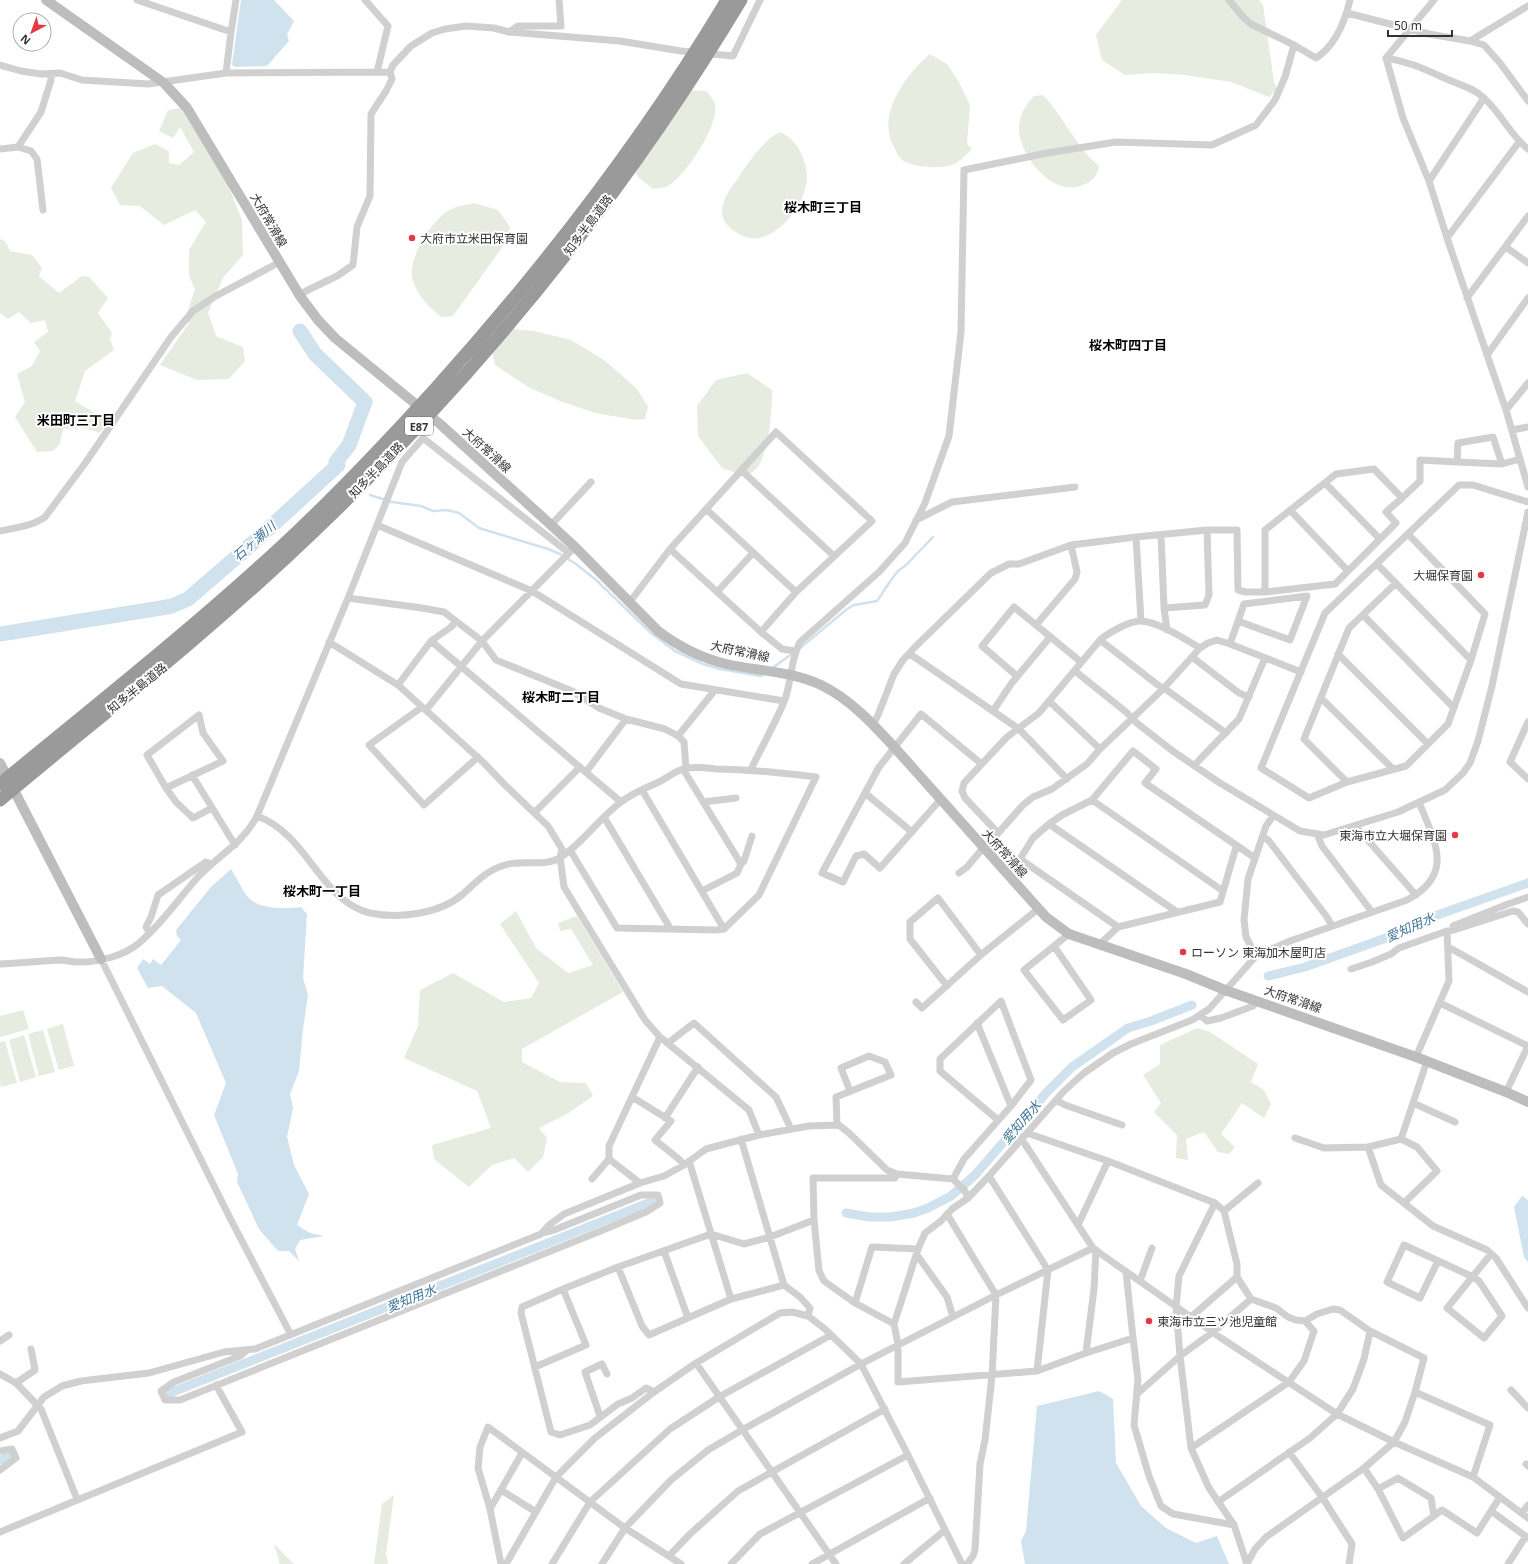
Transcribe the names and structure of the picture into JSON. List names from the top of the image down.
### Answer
{
  "streets": {
    "highway": ["知多半島道路", "E87"],
    "main road": ["大府常滑線"]
  },
  "districts": [
    "桜木町三丁目",
    "桜木町四丁目",
    "米田町三丁目",
    "桜木町二丁目",
    "桜木町一丁目"
  ],
  "water": ["石ヶ瀬川", "愛知用水"],
  "places": [
    "大府市立米田保育園",
    "大堀保育園",
    "東海市立大堀保育園",
    "ローソン 東海加木屋町店",
    "東海市立三ツ池児童館"
  ],
  "scale_bar": "50 m",
  "north": "bottom left"
}
